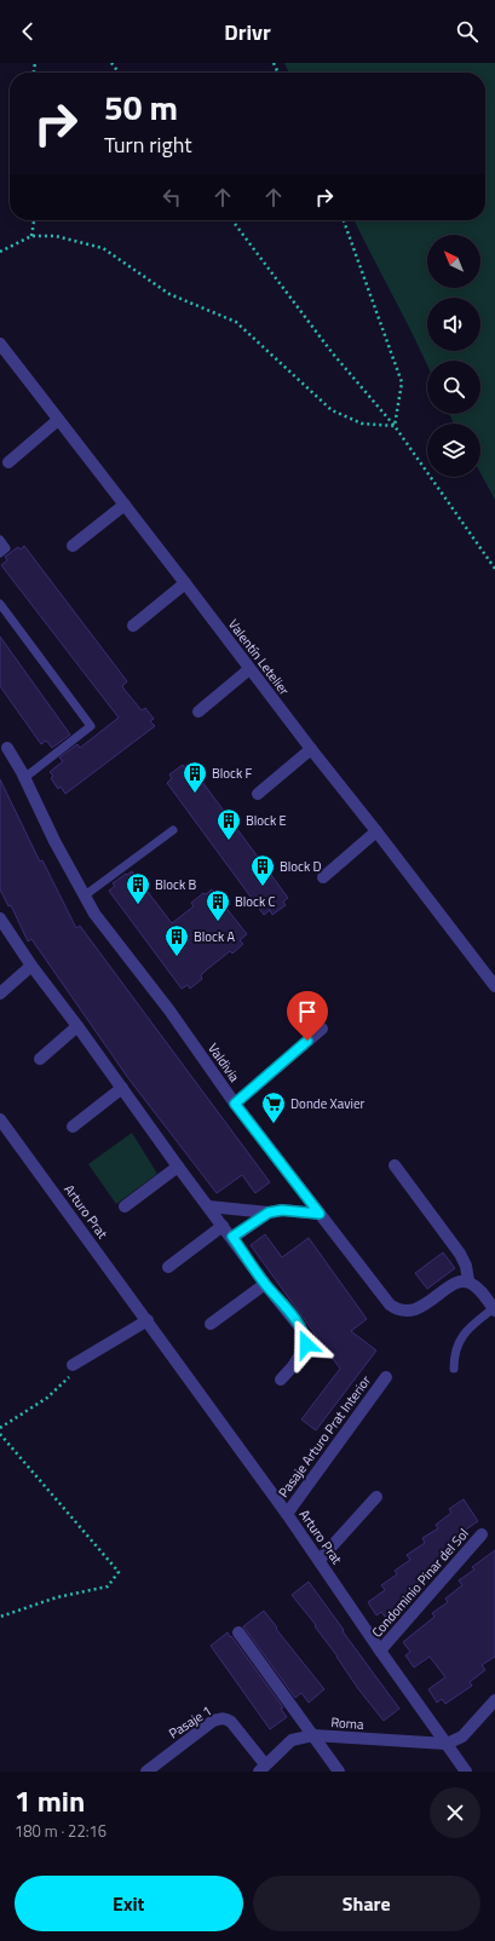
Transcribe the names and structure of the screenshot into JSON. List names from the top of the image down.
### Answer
{
  "streets": {
    "street": [
      "Valentín Letelier",
      "Valdivia",
      "Arturo Prat",
      "Pasaje Arturo Prat Interior",
      "Condominio Pinar del Sol",
      "Pasaje 1",
      "Roma"
    ]
  },
  "crossings": [
    ["Arturo Prat", "Pasaje Arturo Prat Interior"],
    ["Arturo Prat", "Condominio Pinar del Sol"],
    ["Arturo Prat", "Roma"],
    ["Pasaje 1", "Roma"]
  ],
  "places": {
    "building": [
      "Block F",
      "Block E",
      "Block D",
      "Block B",
      "Block C",
      "Block A"
    ],
    "supermarket": ["Donde Xavier"]
  },
  "north": "top left",
  "page": {
    "header": "Drivr",
    "turn": ["50 m", "Turn right"],
    "heading": ["1 min", "180 m · 22:16"],
    "buttons": ["Exit", "Share"]
  }
}
